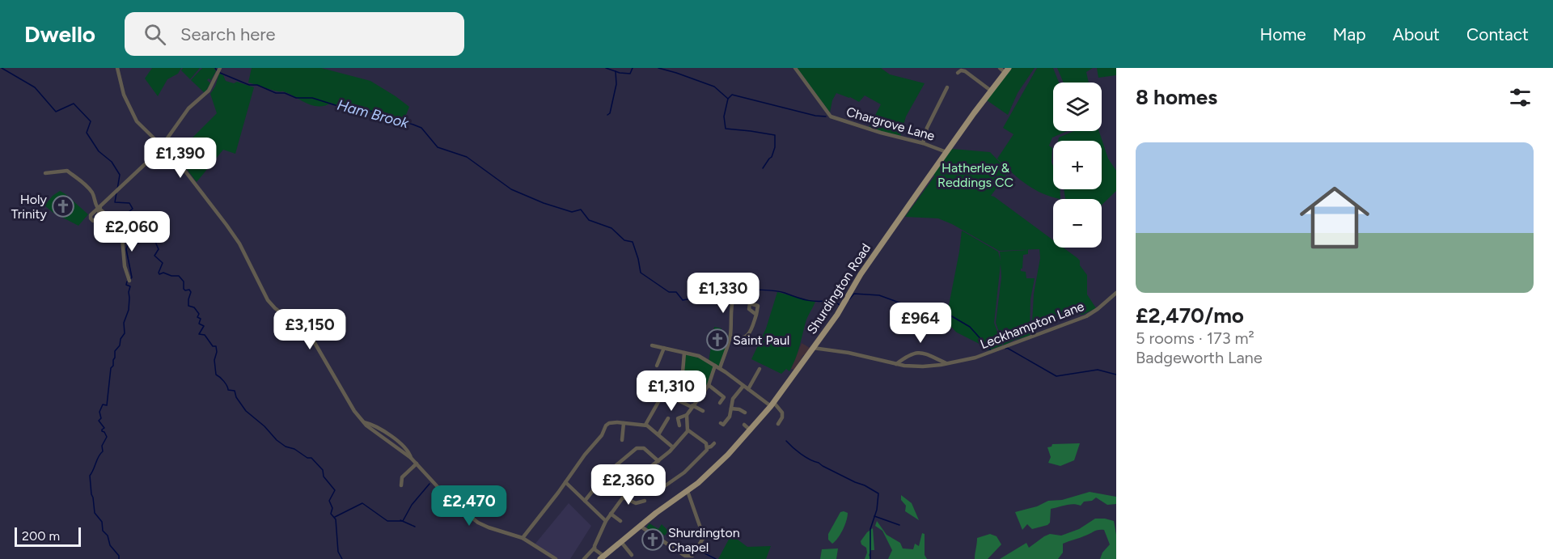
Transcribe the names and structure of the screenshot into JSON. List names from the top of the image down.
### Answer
{
  "streets": {
    "main road": ["Shurdington Road"],
    "street": ["Chargrove Lane", "Leckhampton Lane"]
  },
  "crossings": [
    ["Chargrove Lane", "Shurdington Road"],
    ["Shurdington Road", "Leckhampton Lane"]
  ],
  "water": ["Ham Brook"],
  "parks": ["Hatherley & Reddings CC"],
  "places": {
    "church": ["Holy Trinity", "Saint Paul", "Shurdington Chapel"]
  },
  "scale_bar": "200 m",
  "page": {
    "header": "Dwello",
    "search": "Search here",
    "nav": [
      "Home",
      "Map",
      "About",
      "Contact"
    ],
    "heading": "8 homes",
    "map_buttons": ["+", "−"],
    "list": [
      {
        "name": "£2,470/mo",
        "note": "5 rooms · 173 m² · Badgeworth Lane"
      }
    ],
    "price": [
      "£1,390",
      "£2,060",
      "£1,330",
      "£964",
      "£3,150",
      "£1,310",
      "£2,360",
      "£2,470"
    ],
    "scale": "200 m"
  }
}
